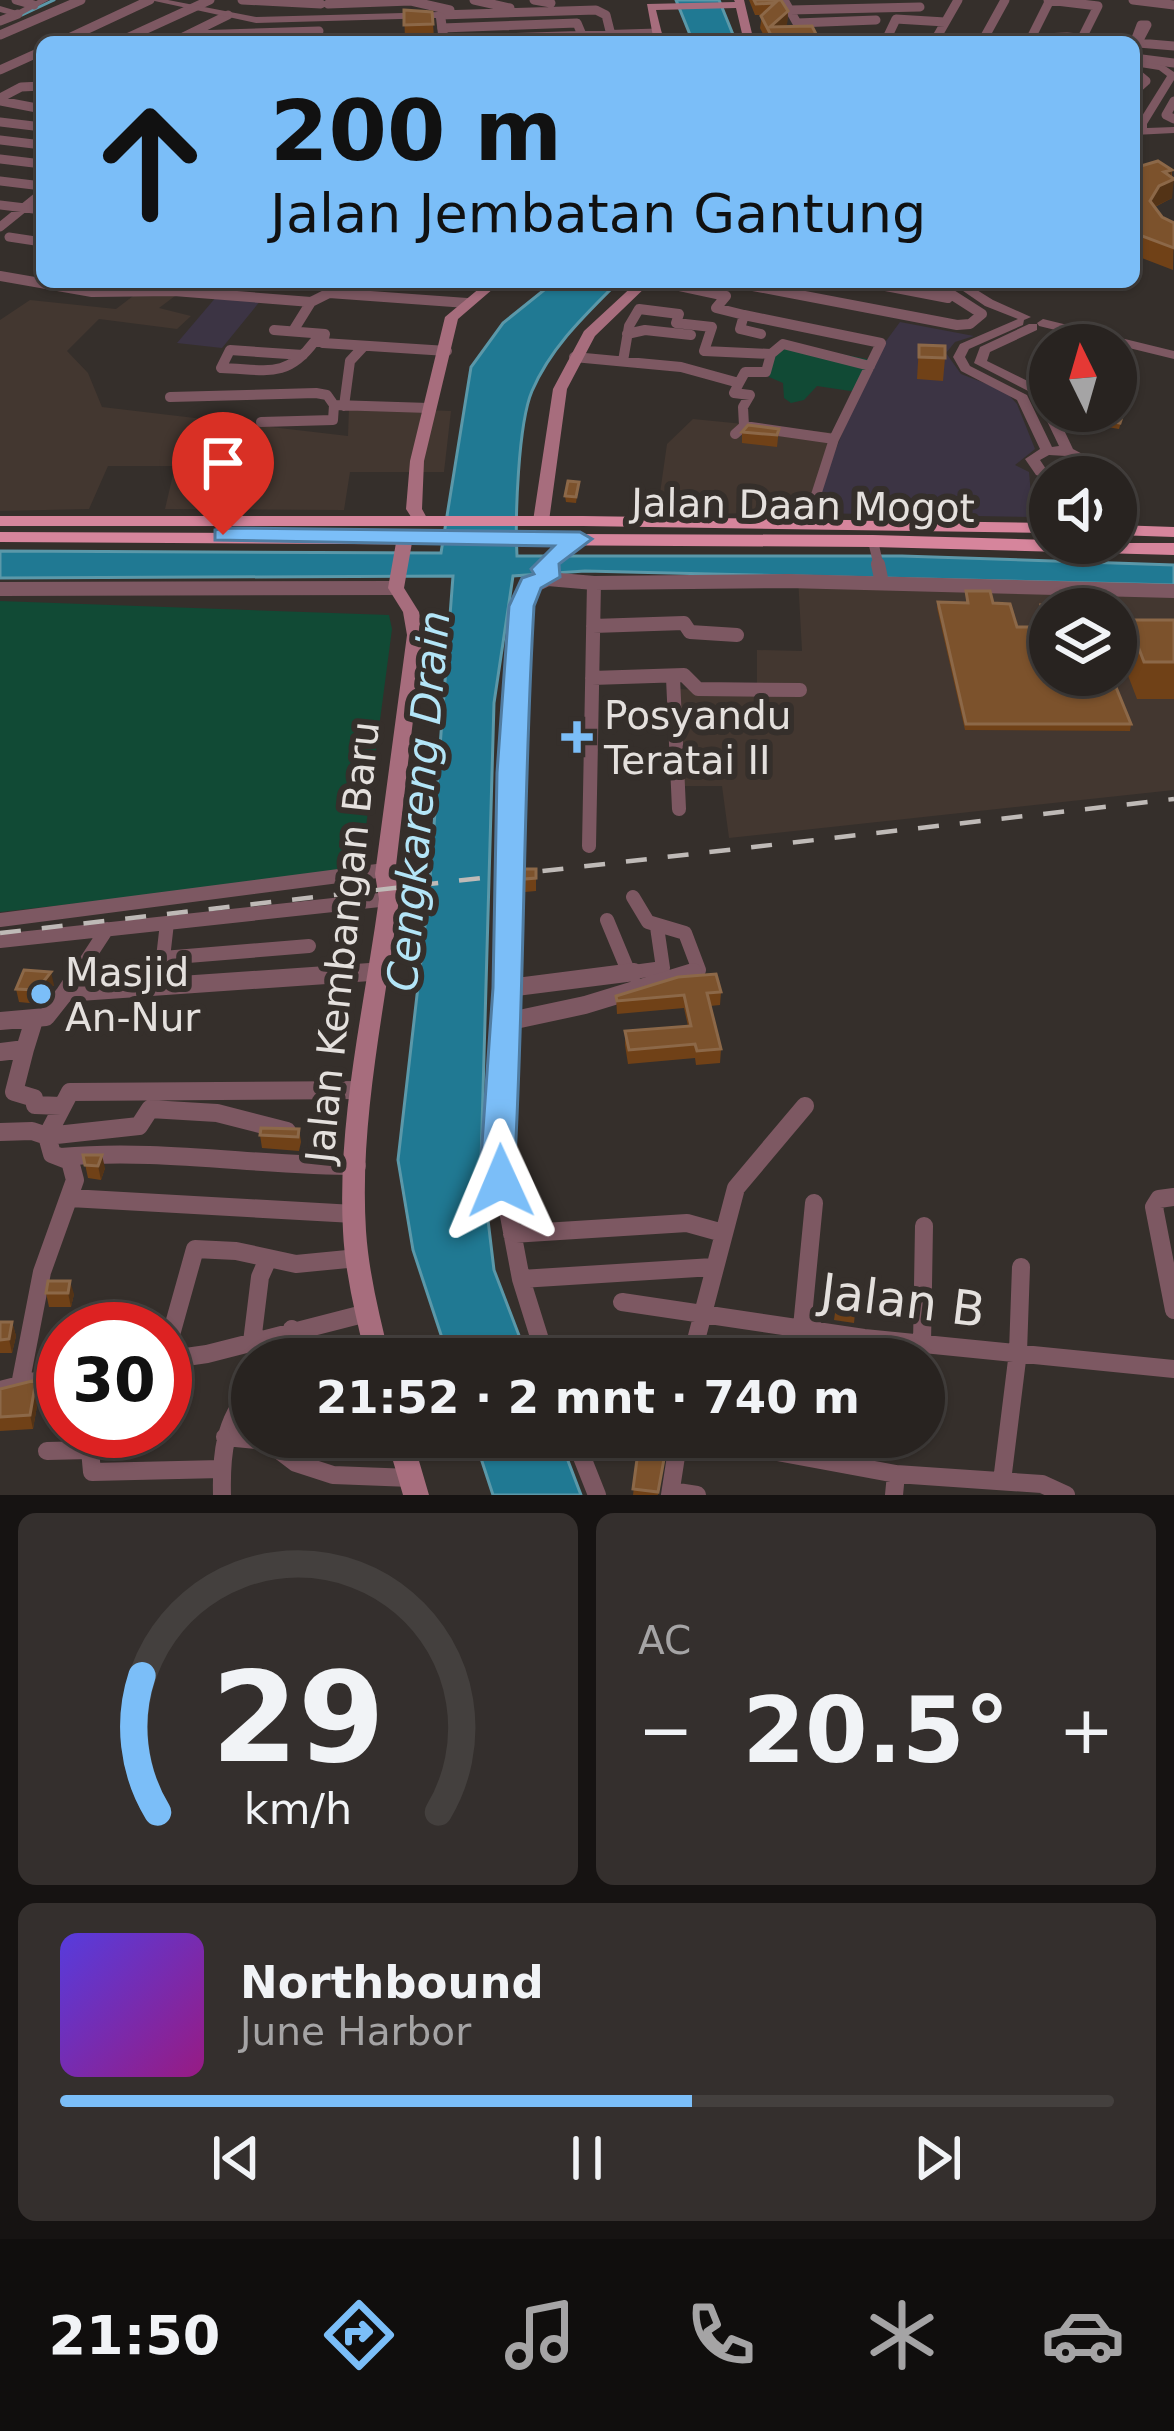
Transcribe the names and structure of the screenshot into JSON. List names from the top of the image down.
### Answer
{
  "streets": {
    "highway": ["Jalan Daan Mogot"],
    "main road": ["Jalan Kembangan Baru"],
    "street": ["Jalan B"]
  },
  "crossings": [
    ["Jalan Daan Mogot", "Jalan Kembangan Baru"]
  ],
  "water": ["Cengkareng Drain"],
  "places": {
    "health": ["Posyandu Teratai II"],
    "other": ["Masjid An-Nur"]
  },
  "north": "top",
  "page": {
    "turn": ["200 m", "Jalan Jembatan Gantung"],
    "limit": "30",
    "trip": "21:52 · 2 mnt · 740 m",
    "tile": "AC",
    "heat": ["−", "20.5°", "+"],
    "song": ["Northbound", "June Harbor"],
    "tabs": "21:50",
    "gauge": ["29", "km/h"]
  }
}
